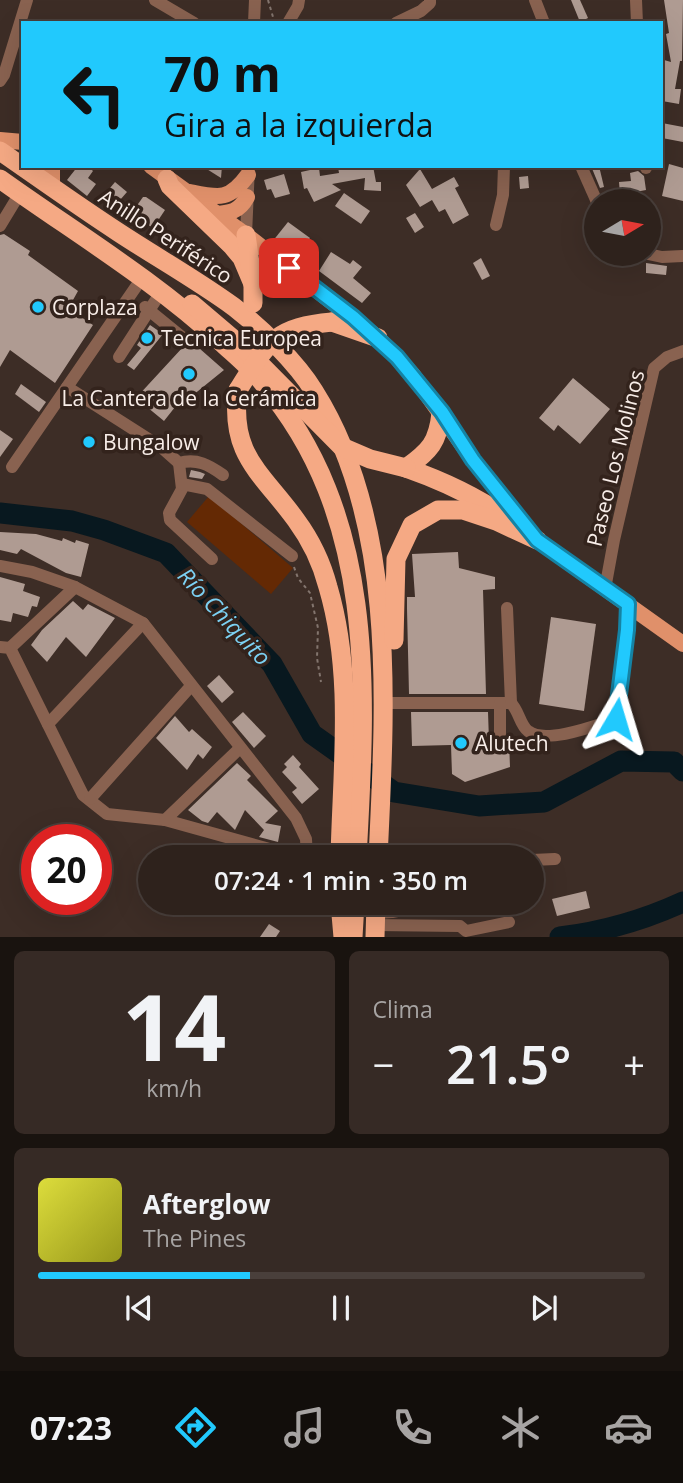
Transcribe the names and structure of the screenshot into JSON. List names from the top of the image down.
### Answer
{
  "streets": {
    "highway": ["Anillo Periférico"],
    "street": ["Paseo Los Molinos"]
  },
  "water": ["Río Chiquito"],
  "places": [
    "Corplaza",
    "Tecnica Europea",
    "La Cantera de la Cerámica",
    "Bungalow",
    "Alutech"
  ],
  "north": "right",
  "page": {
    "turn": ["70 m", "Gira a la izquierda"],
    "limit": "20",
    "trip": "07:24 · 1 min · 350 m",
    "tile": [
      ["14", "km/h"],
      "Clima"
    ],
    "heat": ["−", "21.5°", "+"],
    "song": ["Afterglow", "The Pines"],
    "tabs": "07:23"
  }
}
